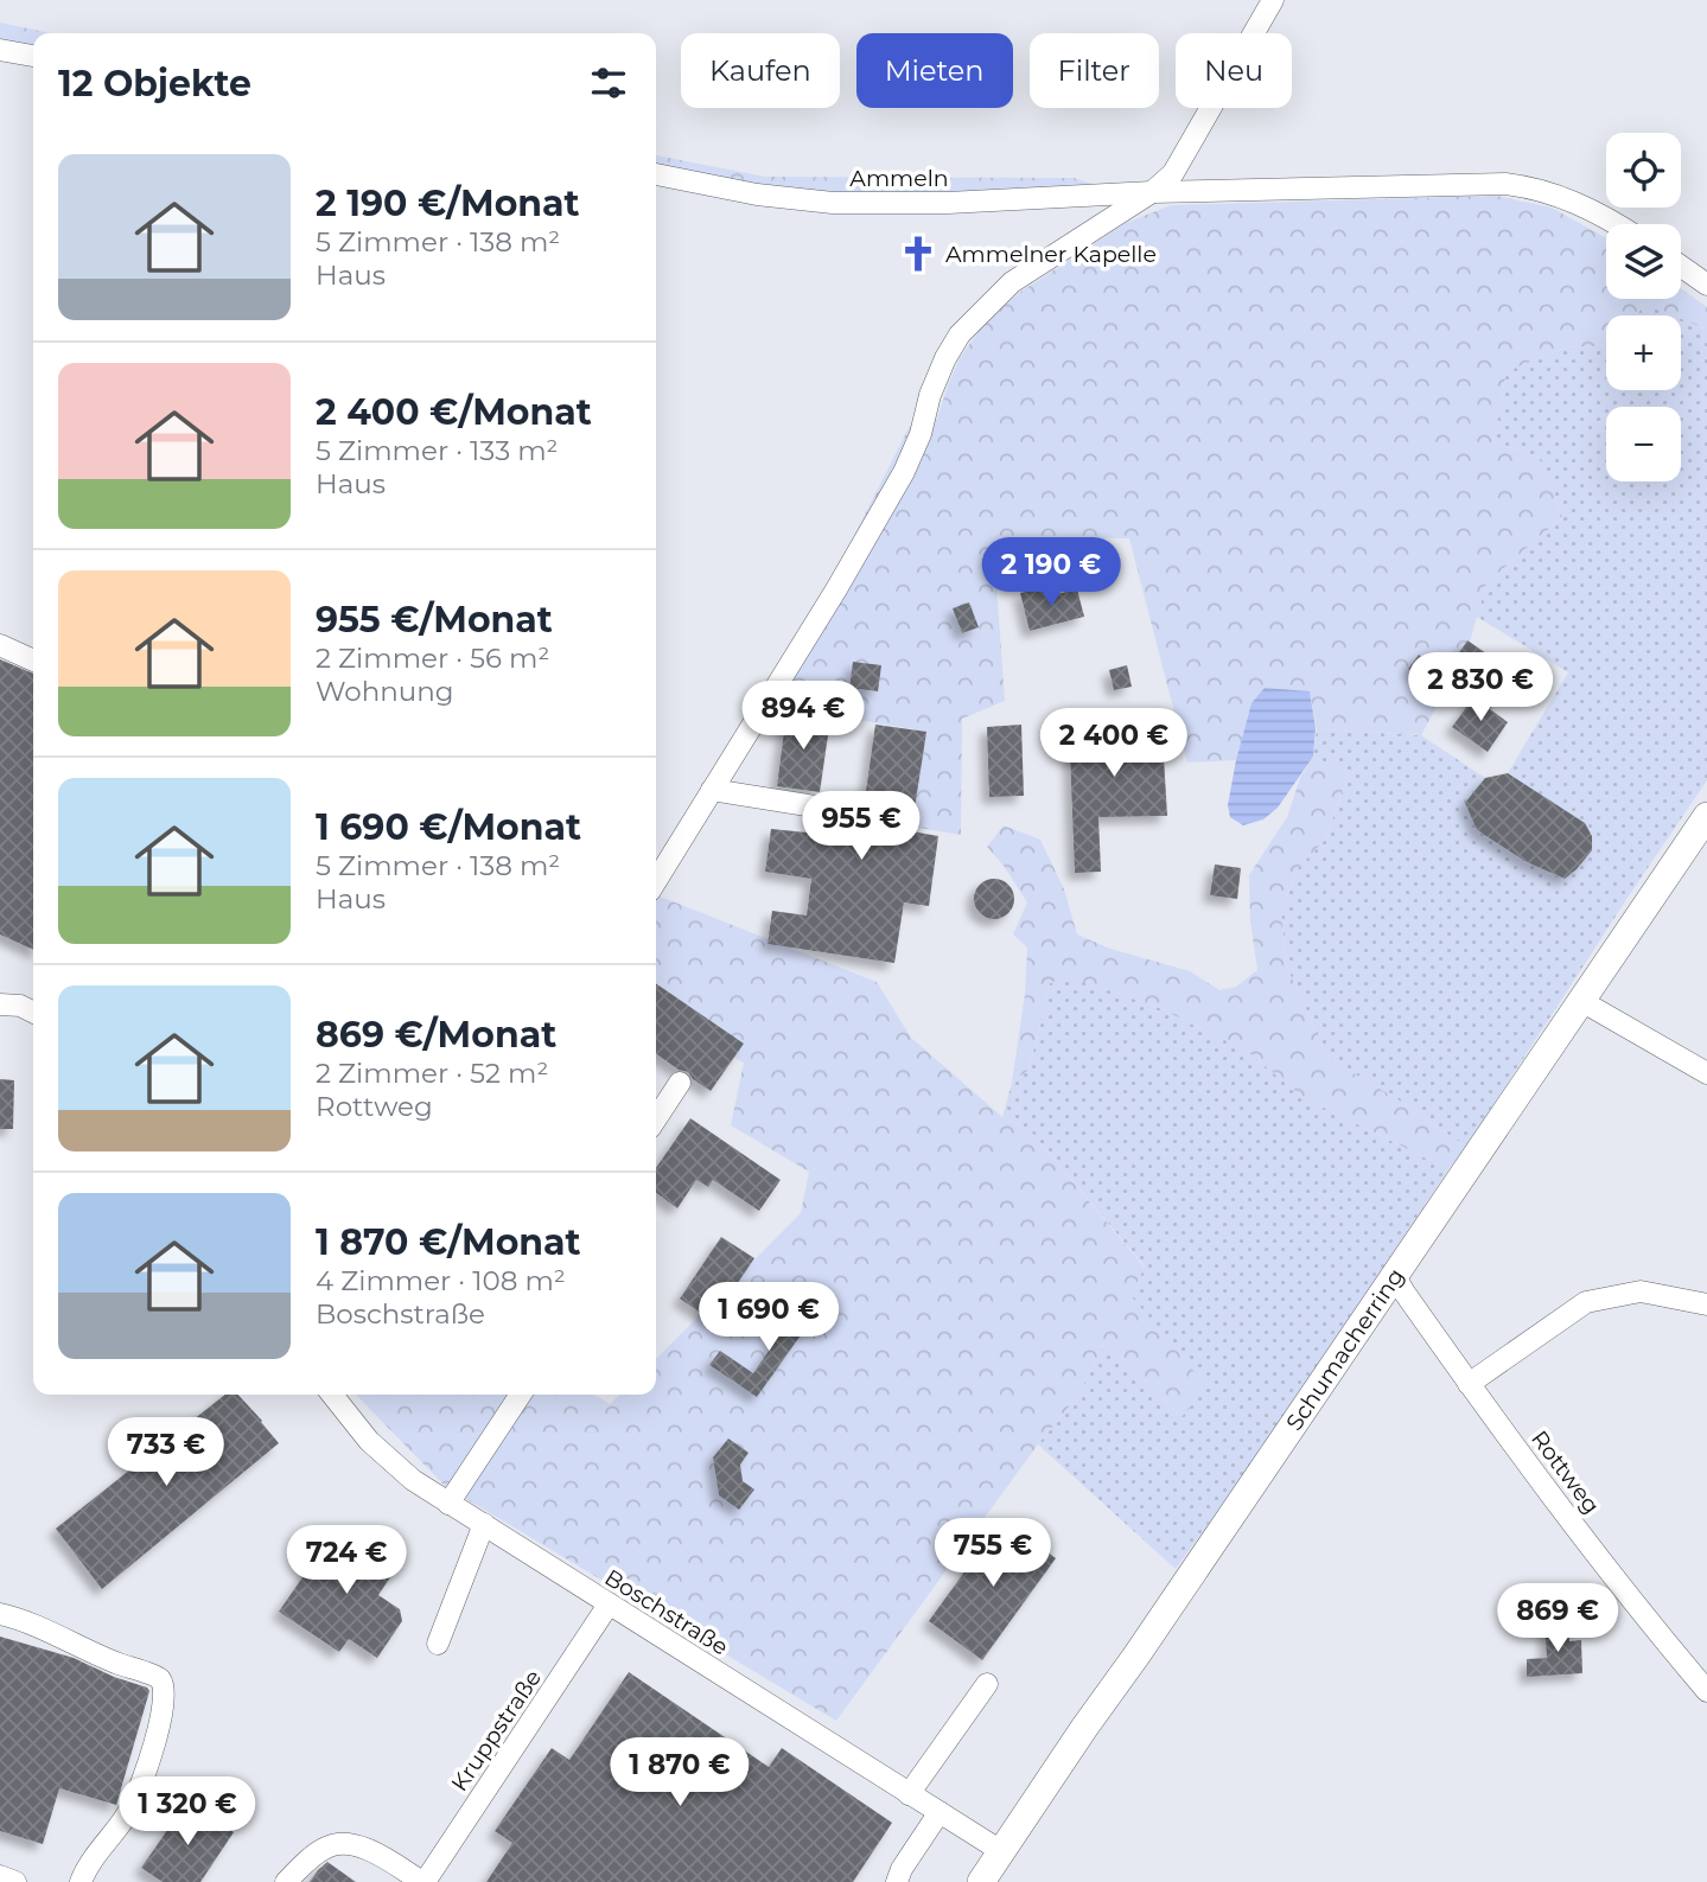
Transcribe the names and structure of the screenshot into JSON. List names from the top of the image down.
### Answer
{
  "streets": {
    "main road": ["Schumacherring"],
    "street": [
      "Ammeln",
      "Rottweg",
      "Boschstraße",
      "Kruppstraße"
    ]
  },
  "crossings": [
    ["Schumacherring", "Rottweg"],
    ["Schumacherring", "Boschstraße"],
    ["Boschstraße", "Kruppstraße"]
  ],
  "places": {
    "church": ["Ammelner Kapelle"]
  },
  "page": {
    "chip": [
      "Kaufen",
      "Mieten",
      "Filter",
      "Neu"
    ],
    "heading": "12 Objekte",
    "map_buttons": ["+", "−"],
    "list": [
      {
        "name": "2 190 €/Monat",
        "note": "5 Zimmer · 138 m² · Haus"
      },
      {
        "name": "2 400 €/Monat",
        "note": "5 Zimmer · 133 m² · Haus"
      },
      {
        "name": "955 €/Monat",
        "note": "2 Zimmer · 56 m² · Wohnung"
      },
      {
        "name": "1 690 €/Monat",
        "note": "5 Zimmer · 138 m² · Haus"
      },
      {
        "name": "869 €/Monat",
        "note": "2 Zimmer · 52 m² · Rottweg"
      },
      {
        "name": "1 870 €/Monat",
        "note": "4 Zimmer · 108 m² · Boschstraße"
      }
    ],
    "price": [
      "2 190 €",
      "2 830 €",
      "894 €",
      "2 400 €",
      "955 €",
      "1 690 €",
      "733 €",
      "755 €",
      "724 €",
      "869 €",
      "1 870 €",
      "1 320 €"
    ]
  }
}
